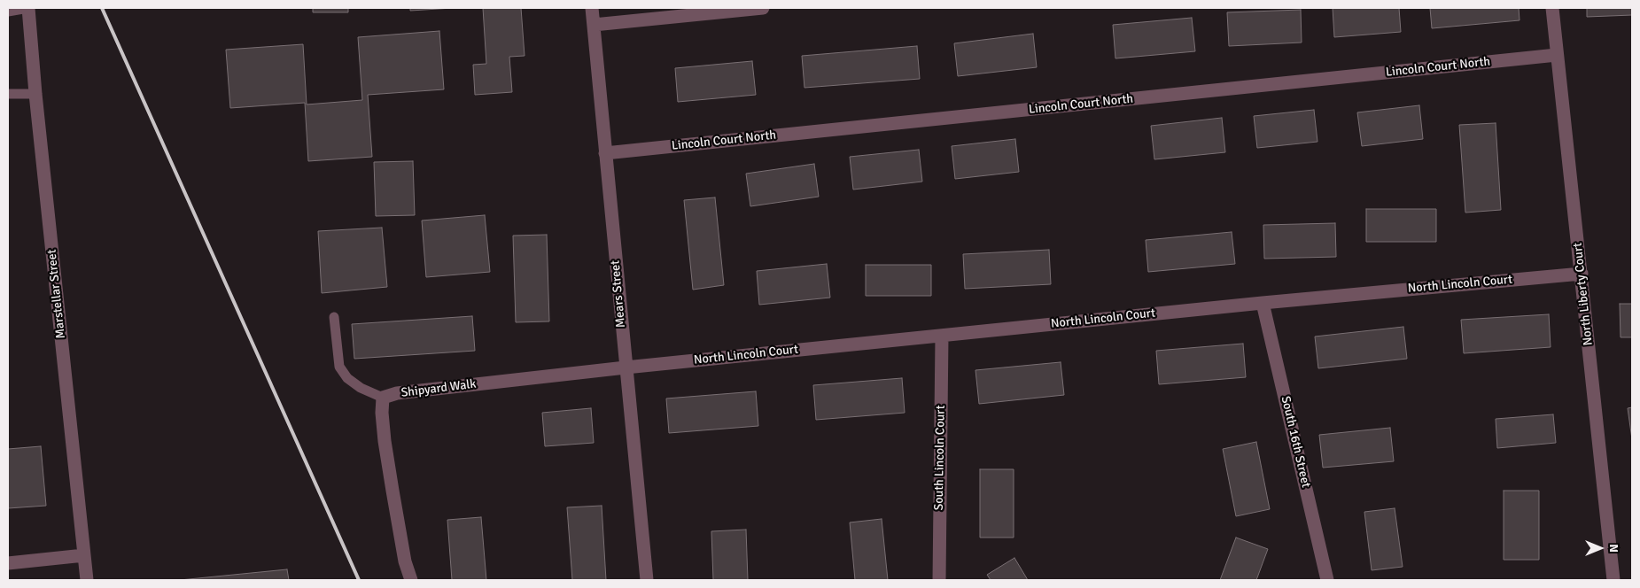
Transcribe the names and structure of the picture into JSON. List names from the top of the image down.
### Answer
{
  "streets": {
    "street": [
      "Lincoln Court North",
      "North Lincoln Court",
      "Marstellar Street",
      "Mears Street",
      "North Liberty Court",
      "Shipyard Walk",
      "South 16th Street",
      "South Lincoln Court"
    ]
  },
  "crossings": [
    ["Lincoln Court North", "Mears Street"],
    ["Lincoln Court North", "North Liberty Court"],
    ["North Lincoln Court", "Mears Street"],
    ["North Lincoln Court", "North Liberty Court"],
    ["North Lincoln Court", "Shipyard Walk"],
    ["North Lincoln Court", "South 16th Street"],
    ["North Lincoln Court", "South Lincoln Court"],
    ["Mears Street", "Shipyard Walk"]
  ],
  "north": "right"
}
